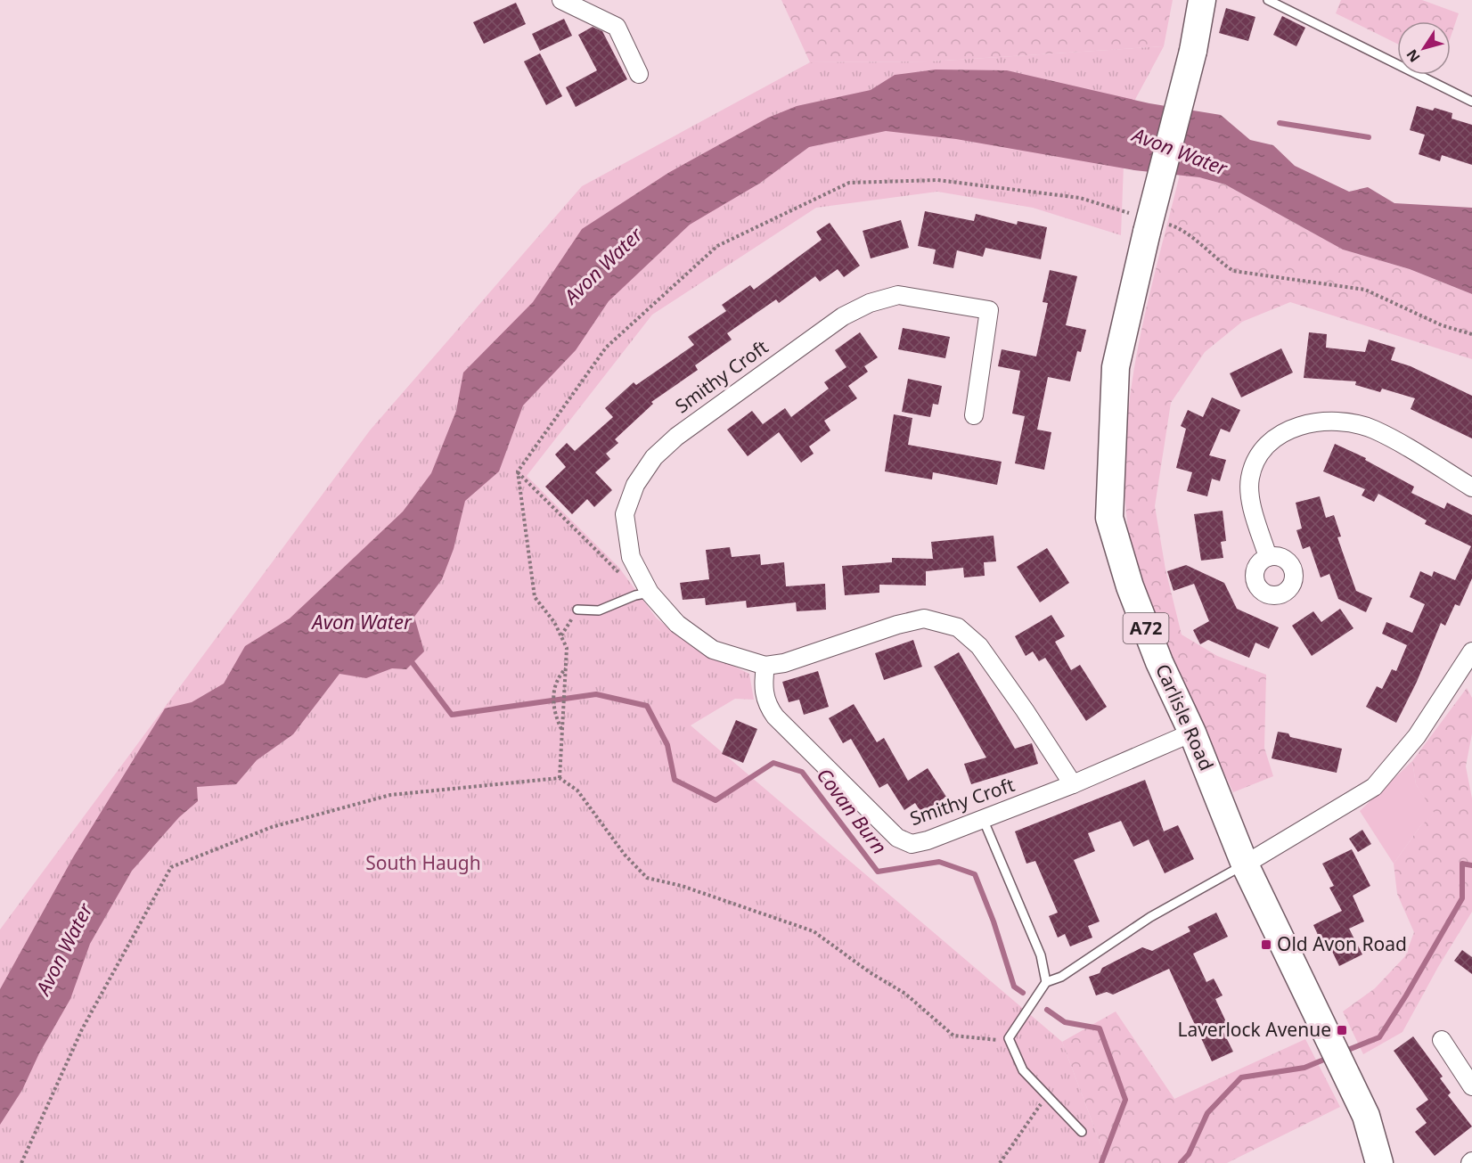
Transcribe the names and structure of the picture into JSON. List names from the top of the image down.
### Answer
{
  "streets": {
    "main road": ["A72", "Carlisle Road"],
    "street": ["Smithy Croft"]
  },
  "crossings": [
    ["Smithy Croft", "Carlisle Road"],
    ["A72", "Carlisle Road"]
  ],
  "water": ["Avon Water", "Covan Burn"],
  "parks": ["South Haugh"],
  "places": {
    "transit": ["Old Avon Road", "Laverlock Avenue"]
  },
  "north": "bottom left"
}
